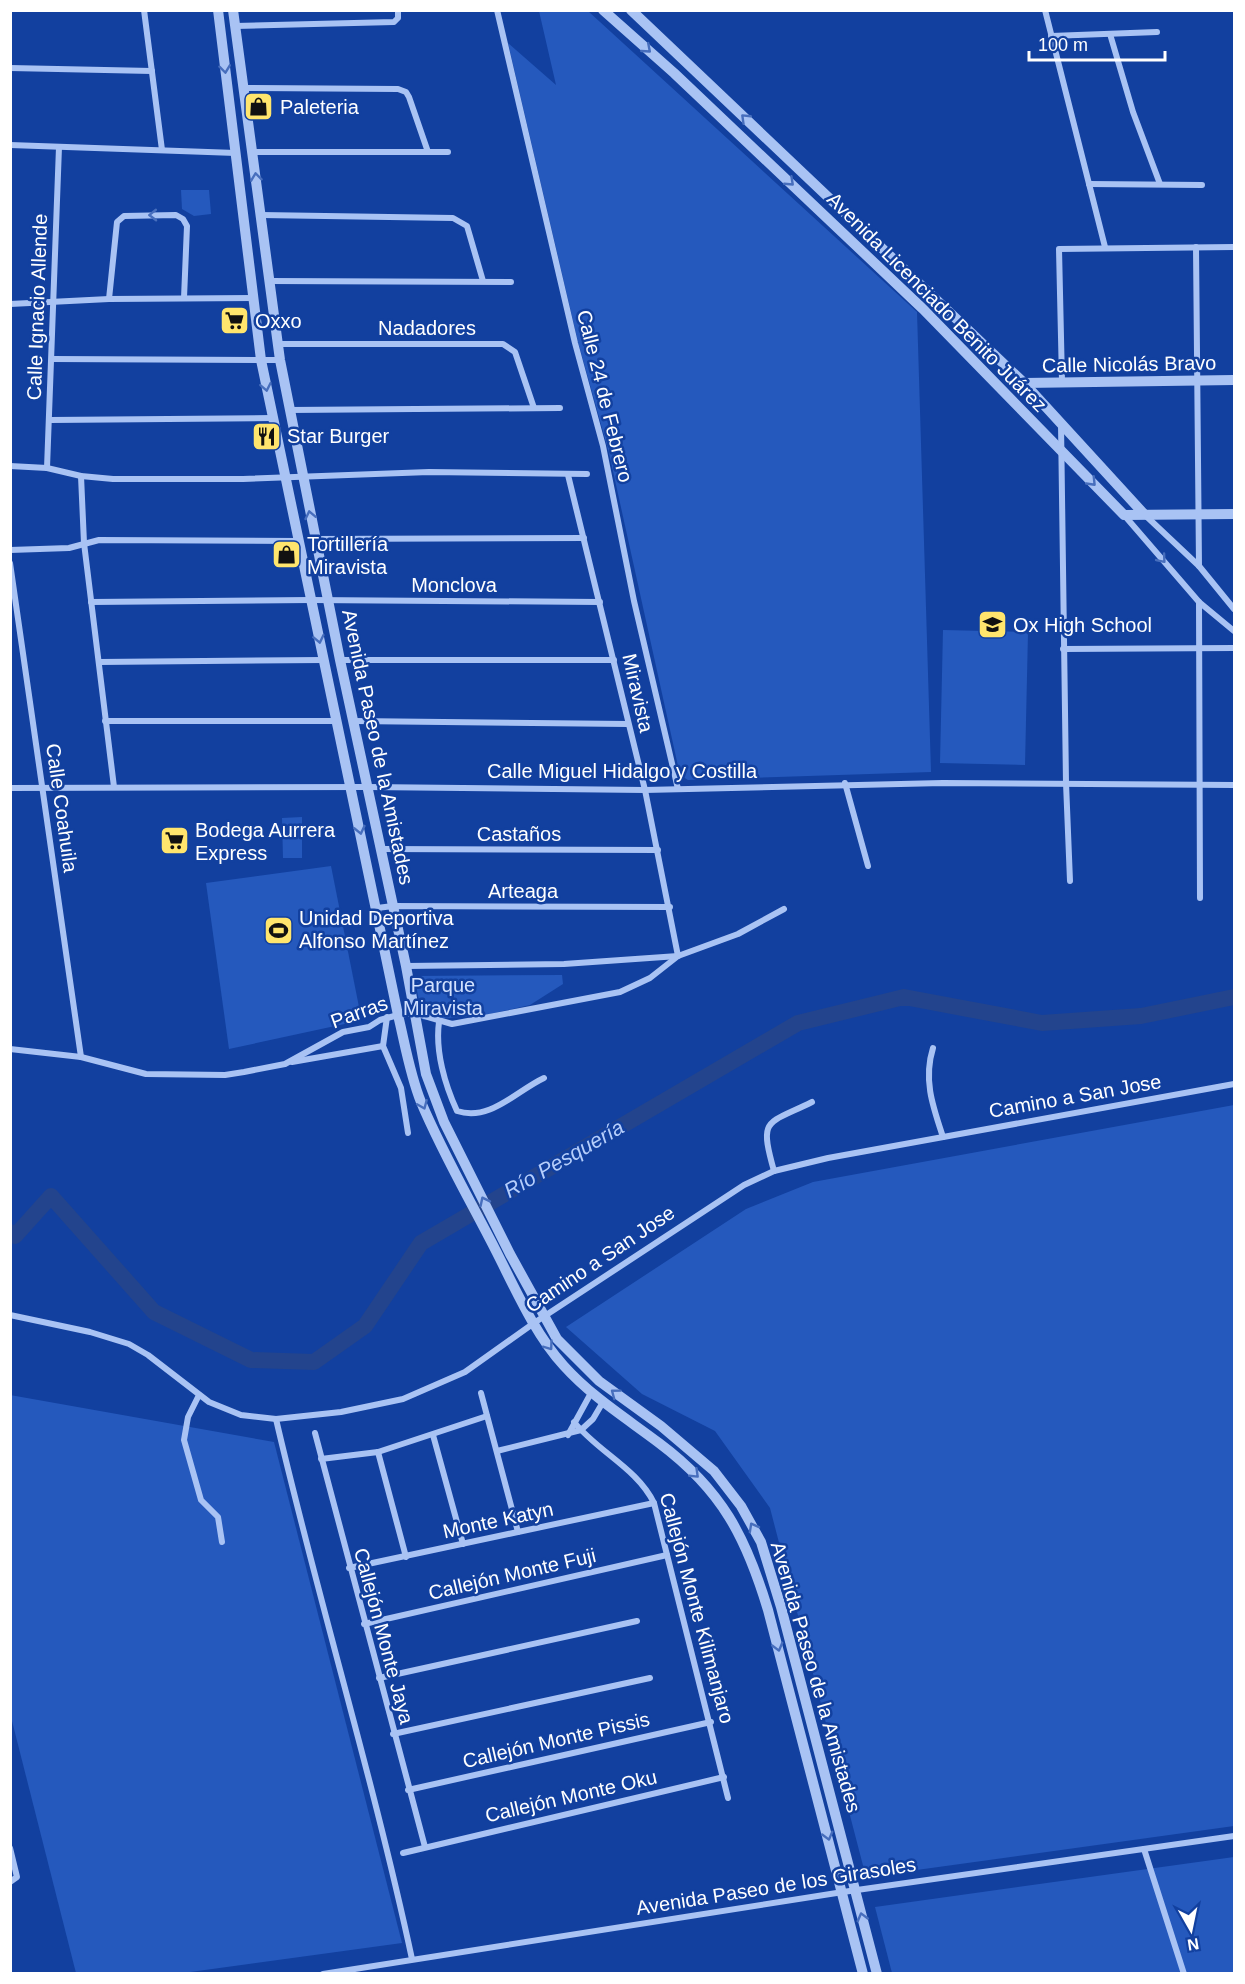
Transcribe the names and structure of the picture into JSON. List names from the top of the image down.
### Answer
{
  "streets": {
    "street": [
      "Avenida Licenciado Benito Juárez",
      "Calle Ignacio Allende",
      "Nadadores",
      "Calle Nicolás Bravo",
      "Calle 24 de Febrero",
      "Monclova",
      "Miravista",
      "Avenida Paseo de la Amistades",
      "Calle Miguel Hidalgo y Costilla",
      "Calle Coahuila",
      "Castaños",
      "Arteaga",
      "Parras",
      "Camino a San Jose",
      "Monte Katyn",
      "Callejón Monte Fuji",
      "Callejón Monte Kilimanjaro",
      "Callejón Monte Jaya",
      "Callejón Monte Pissis",
      "Callejón Monte Oku",
      "Avenida Paseo de los Girasoles"
    ]
  },
  "crossings": [
    ["Avenida Licenciado Benito Juárez", "Calle Nicolás Bravo"],
    ["Nadadores", "Avenida Paseo de la Amistades"],
    ["Calle 24 de Febrero", "Calle Miguel Hidalgo y Costilla"],
    ["Monclova", "Miravista"],
    ["Monclova", "Avenida Paseo de la Amistades"],
    ["Miravista", "Calle Miguel Hidalgo y Costilla"],
    ["Miravista", "Castaños"],
    ["Miravista", "Arteaga"],
    ["Miravista", "Parras"],
    ["Avenida Paseo de la Amistades", "Calle Miguel Hidalgo y Costilla"],
    ["Avenida Paseo de la Amistades", "Castaños"],
    ["Avenida Paseo de la Amistades", "Arteaga"],
    ["Avenida Paseo de la Amistades", "Parras"],
    ["Avenida Paseo de la Amistades", "Camino a San Jose"],
    ["Avenida Paseo de la Amistades", "Avenida Paseo de los Girasoles"],
    ["Calle Miguel Hidalgo y Costilla", "Calle Coahuila"],
    ["Calle Coahuila", "Parras"],
    ["Monte Katyn", "Callejón Monte Kilimanjaro"],
    ["Monte Katyn", "Callejón Monte Jaya"],
    ["Callejón Monte Fuji", "Callejón Monte Kilimanjaro"],
    ["Callejón Monte Fuji", "Callejón Monte Jaya"],
    ["Callejón Monte Kilimanjaro", "Callejón Monte Pissis"],
    ["Callejón Monte Kilimanjaro", "Callejón Monte Oku"],
    ["Callejón Monte Jaya", "Callejón Monte Pissis"],
    ["Callejón Monte Jaya", "Callejón Monte Oku"]
  ],
  "water": ["Río Pesquería"],
  "parks": ["Parque Miravista"],
  "places": {
    "shop": ["Paleteria", "Tortillería Miravista"],
    "supermarket": ["Oxxo", "Bodega Aurrera Express"],
    "restaurant": ["Star Burger"],
    "school or university": ["Ox High School"],
    "sports": ["Unidad Deportiva Alfonso Martínez"]
  },
  "scale_bar": "100 m",
  "north": "bottom"
}
